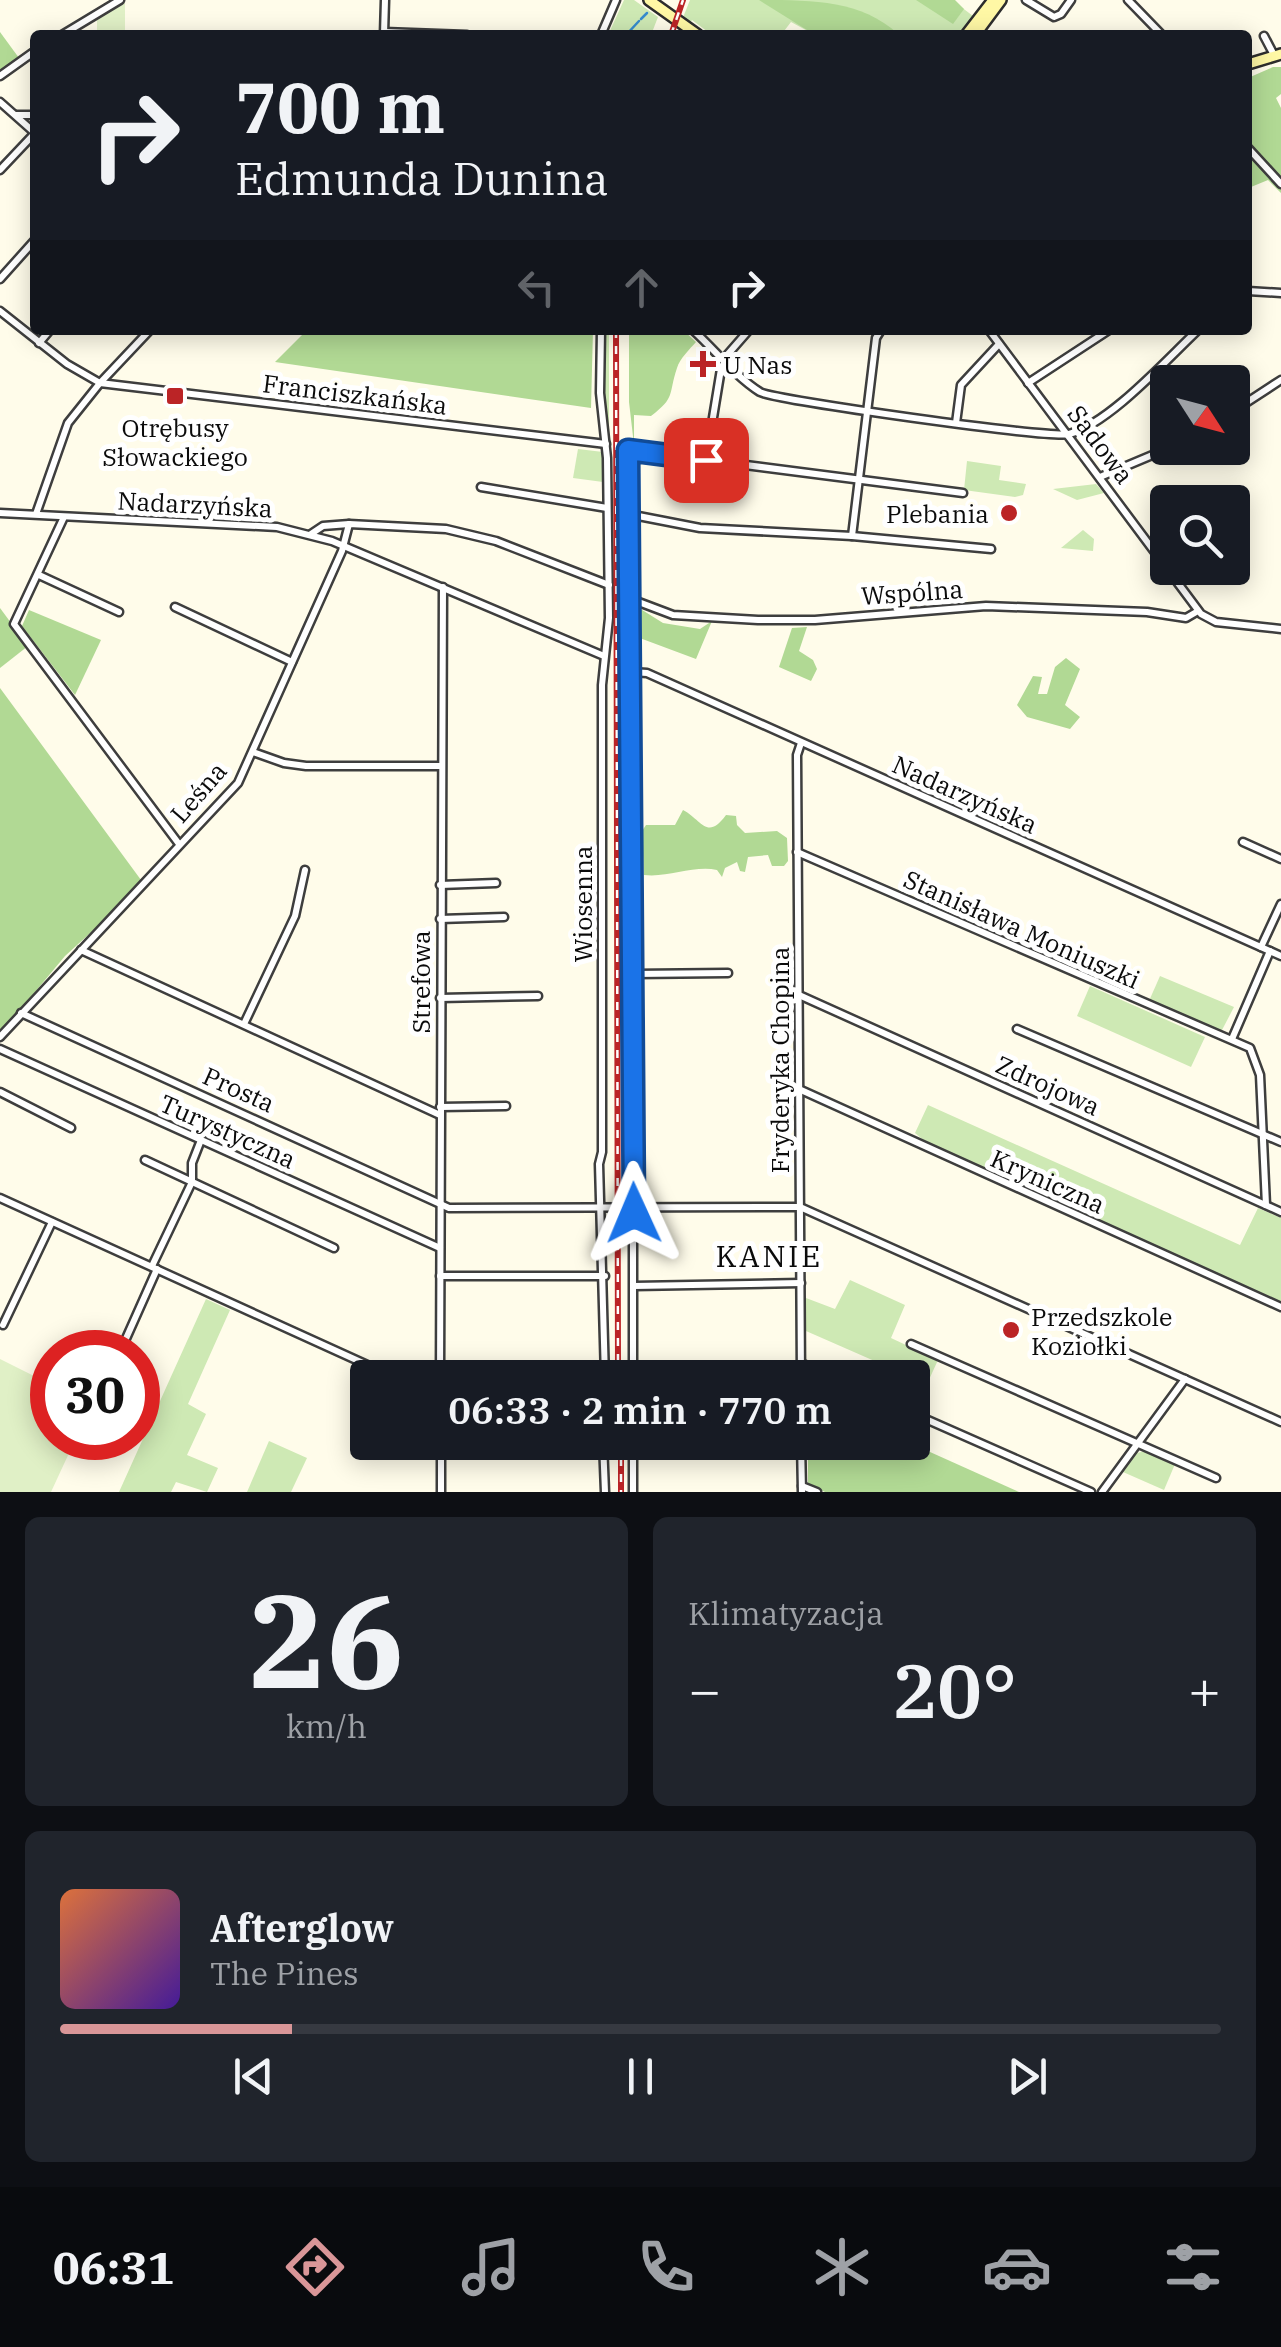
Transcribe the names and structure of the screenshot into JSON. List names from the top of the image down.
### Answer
{
  "streets": {
    "street": [
      "Franciszkańska",
      "Sadowa",
      "Nadarzyńska",
      "Wspólna",
      "Leśna",
      "Wiosenna",
      "Stanisława Moniuszki",
      "Strefowa",
      "Fryderyka Chopina",
      "Zdrojowa",
      "Prosta",
      "Turystyczna",
      "Kryniczna"
    ]
  },
  "crossings": [
    ["Franciszkańska", "Wiosenna"],
    ["Sadowa", "Wspólna"],
    ["Nadarzyńska", "Leśna"],
    ["Nadarzyńska", "Wiosenna"],
    ["Nadarzyńska", "Strefowa"],
    ["Nadarzyńska", "Fryderyka Chopina"],
    ["Leśna", "Prosta"],
    ["Wiosenna", "Prosta"],
    ["Stanisława Moniuszki", "Fryderyka Chopina"],
    ["Strefowa", "Prosta"],
    ["Strefowa", "Turystyczna"],
    ["Fryderyka Chopina", "Zdrojowa"],
    ["Fryderyka Chopina", "Prosta"],
    ["Fryderyka Chopina", "Kryniczna"]
  ],
  "districts": ["KANIE"],
  "places": {
    "health": ["U Nas"],
    "transit": ["Otrębusy Słowackiego"],
    "other": ["Plebania", "Przedszkole Koziołki"]
  },
  "north": "bottom right",
  "page": {
    "turn": ["700 m", "Edmunda Dunina"],
    "limit": "30",
    "trip": "06:33 · 2 min · 770 m",
    "tile": [
      ["26", "km/h"],
      "Klimatyzacja"
    ],
    "heat": ["−", "20°", "+"],
    "song": ["Afterglow", "The Pines"],
    "tabs": "06:31"
  }
}
